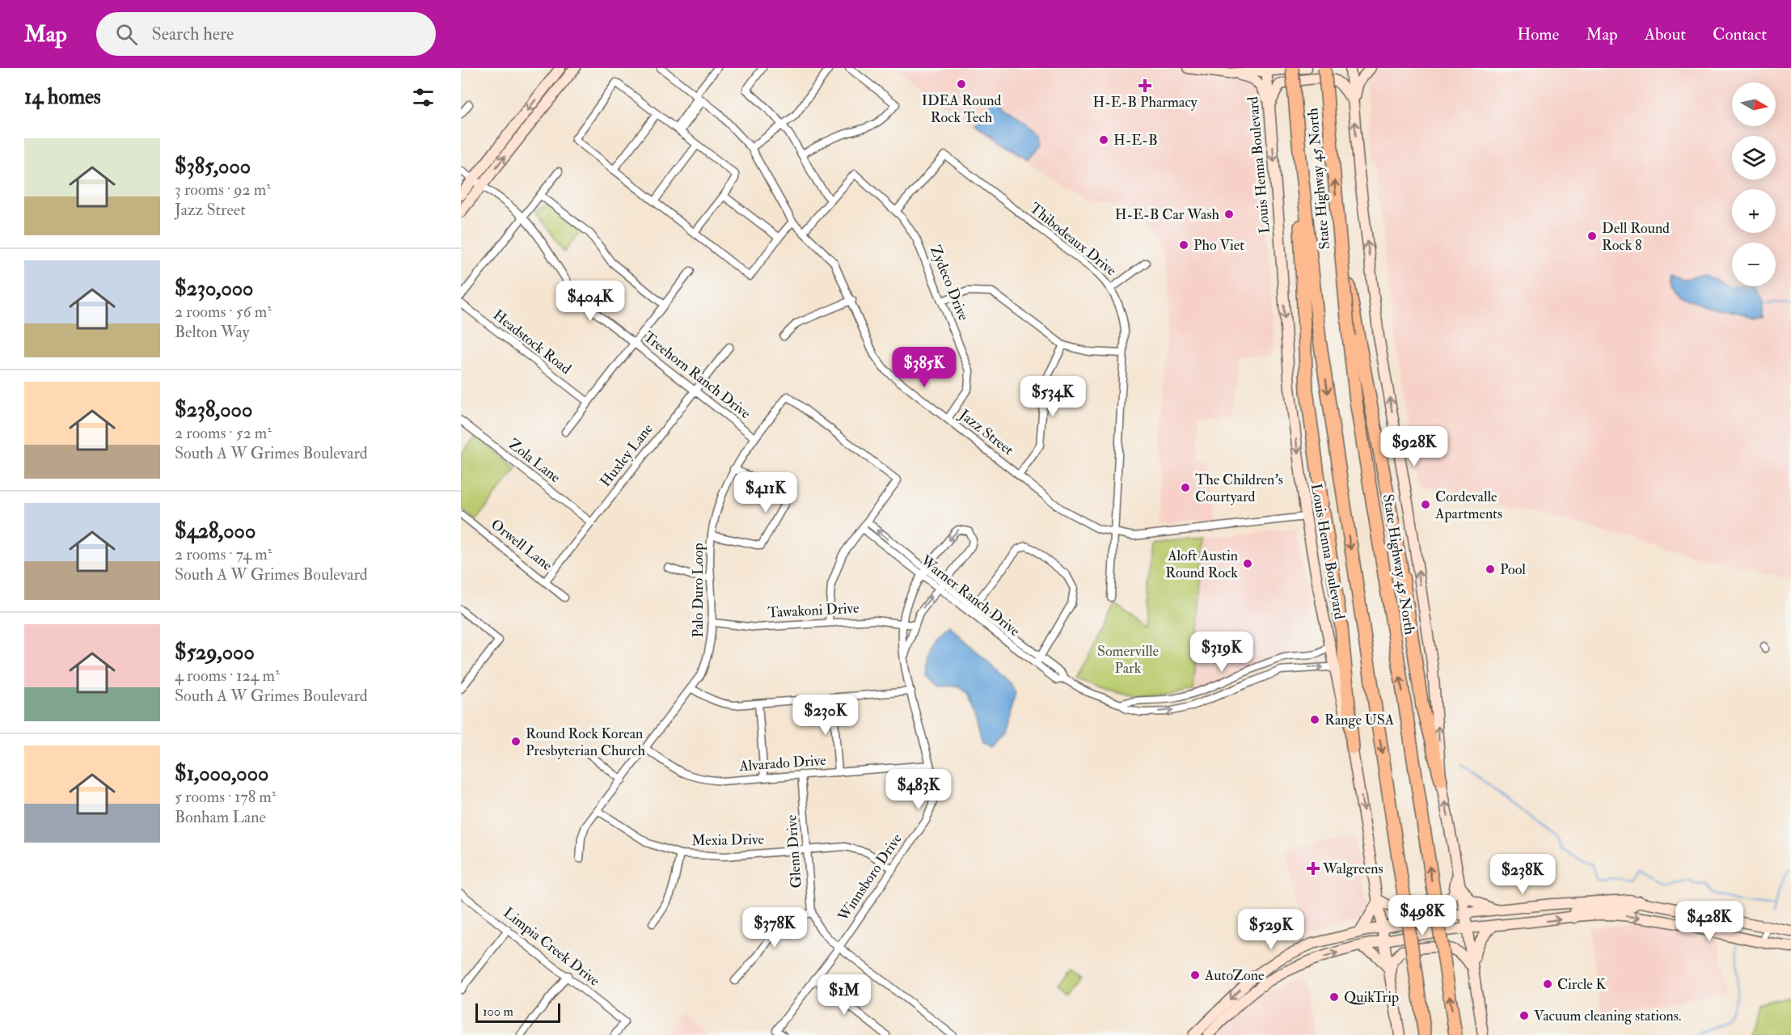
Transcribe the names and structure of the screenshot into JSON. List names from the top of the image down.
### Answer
{
  "streets": {
    "highway": ["State Highway 45 North"],
    "main road": ["Louis Henna Boulevard"],
    "street": [
      "Thibodeaux Drive",
      "Zydeco Drive",
      "Headstock Road",
      "Treehorn Ranch Drive",
      "Jazz Street",
      "Huxley Lane",
      "Zola Lane",
      "Orwell Lane",
      "Palo Duro Loop",
      "Warner Ranch Drive",
      "Tawakoni Drive",
      "Alvarado Drive",
      "Mexia Drive",
      "Glenn Drive",
      "Winnsboro Drive",
      "Limpia Creek Drive"
    ]
  },
  "crossings": [
    ["Louis Henna Boulevard", "Jazz Street"],
    ["Louis Henna Boulevard", "Warner Ranch Drive"],
    ["Thibodeaux Drive", "Zydeco Drive"],
    ["Thibodeaux Drive", "Jazz Street"],
    ["Zydeco Drive", "Jazz Street"],
    ["Treehorn Ranch Drive", "Huxley Lane"],
    ["Treehorn Ranch Drive", "Palo Duro Loop"],
    ["Huxley Lane", "Zola Lane"],
    ["Huxley Lane", "Orwell Lane"],
    ["Palo Duro Loop", "Warner Ranch Drive"],
    ["Palo Duro Loop", "Tawakoni Drive"],
    ["Palo Duro Loop", "Alvarado Drive"],
    ["Palo Duro Loop", "Mexia Drive"],
    ["Warner Ranch Drive", "Winnsboro Drive"],
    ["Tawakoni Drive", "Winnsboro Drive"],
    ["Alvarado Drive", "Glenn Drive"],
    ["Alvarado Drive", "Winnsboro Drive"],
    ["Mexia Drive", "Glenn Drive"],
    ["Mexia Drive", "Winnsboro Drive"],
    ["Glenn Drive", "Winnsboro Drive"]
  ],
  "parks": ["Somerville Park"],
  "places": {
    "other": [
      "IDEA Round Rock Tech",
      "H-E-B",
      "H-E-B Car Wash",
      "Dell Round Rock 8",
      "Pho Viet",
      "The Children's Courtyard",
      "Cordevalle Apartments",
      "Aloft Austin Round Rock",
      "Pool",
      "Range USA",
      "Round Rock Korean Presbyterian Church",
      "AutoZone",
      "Circle K",
      "QuikTrip",
      "Vacuum cleaning stations."
    ],
    "health": ["H-E-B Pharmacy", "Walgreens"]
  },
  "scale_bar": "100 m",
  "north": "right",
  "page": {
    "header": "Map",
    "search": "Search here",
    "nav": [
      "Home",
      "Map",
      "About",
      "Contact"
    ],
    "heading": "14 homes",
    "map_buttons": ["+", "−"],
    "list": [
      {
        "name": "$385,000",
        "note": "3 rooms · 92 m² · Jazz Street"
      },
      {
        "name": "$230,000",
        "note": "2 rooms · 56 m² · Belton Way"
      },
      {
        "name": "$238,000",
        "note": "2 rooms · 52 m² · South A W Grimes Boulevard"
      },
      {
        "name": "$428,000",
        "note": "2 rooms · 74 m² · South A W Grimes Boulevard"
      },
      {
        "name": "$529,000",
        "note": "4 rooms · 124 m² · South A W Grimes Boulevard"
      },
      {
        "name": "$1,000,000",
        "note": "5 rooms · 178 m² · Bonham Lane"
      }
    ],
    "price": [
      "$404K",
      "$385K",
      "$534K",
      "$928K",
      "$411K",
      "$319K",
      "$230K",
      "$483K",
      "$238K",
      "$498K",
      "$428K",
      "$378K",
      "$529K",
      "$1M"
    ],
    "scale": "100 m"
  }
}
